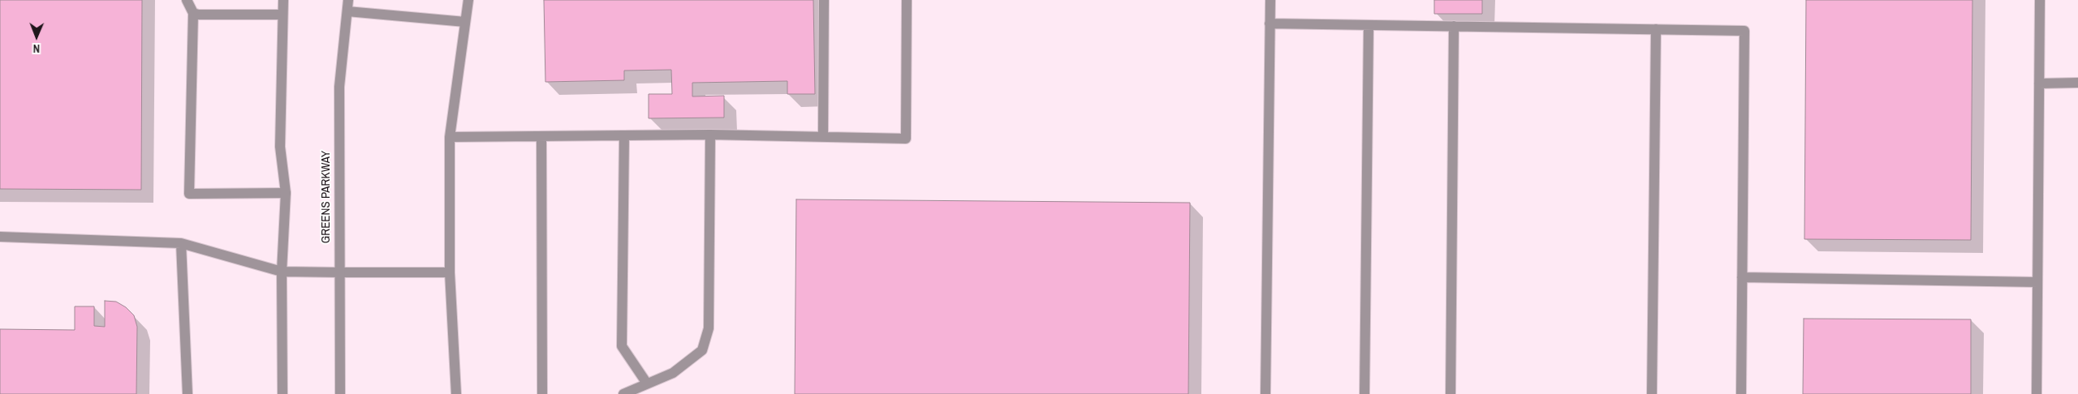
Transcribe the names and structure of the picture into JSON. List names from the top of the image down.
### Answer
{
  "streets": {
    "street": ["GREENS PARKWAY"]
  },
  "north": "bottom"
}
